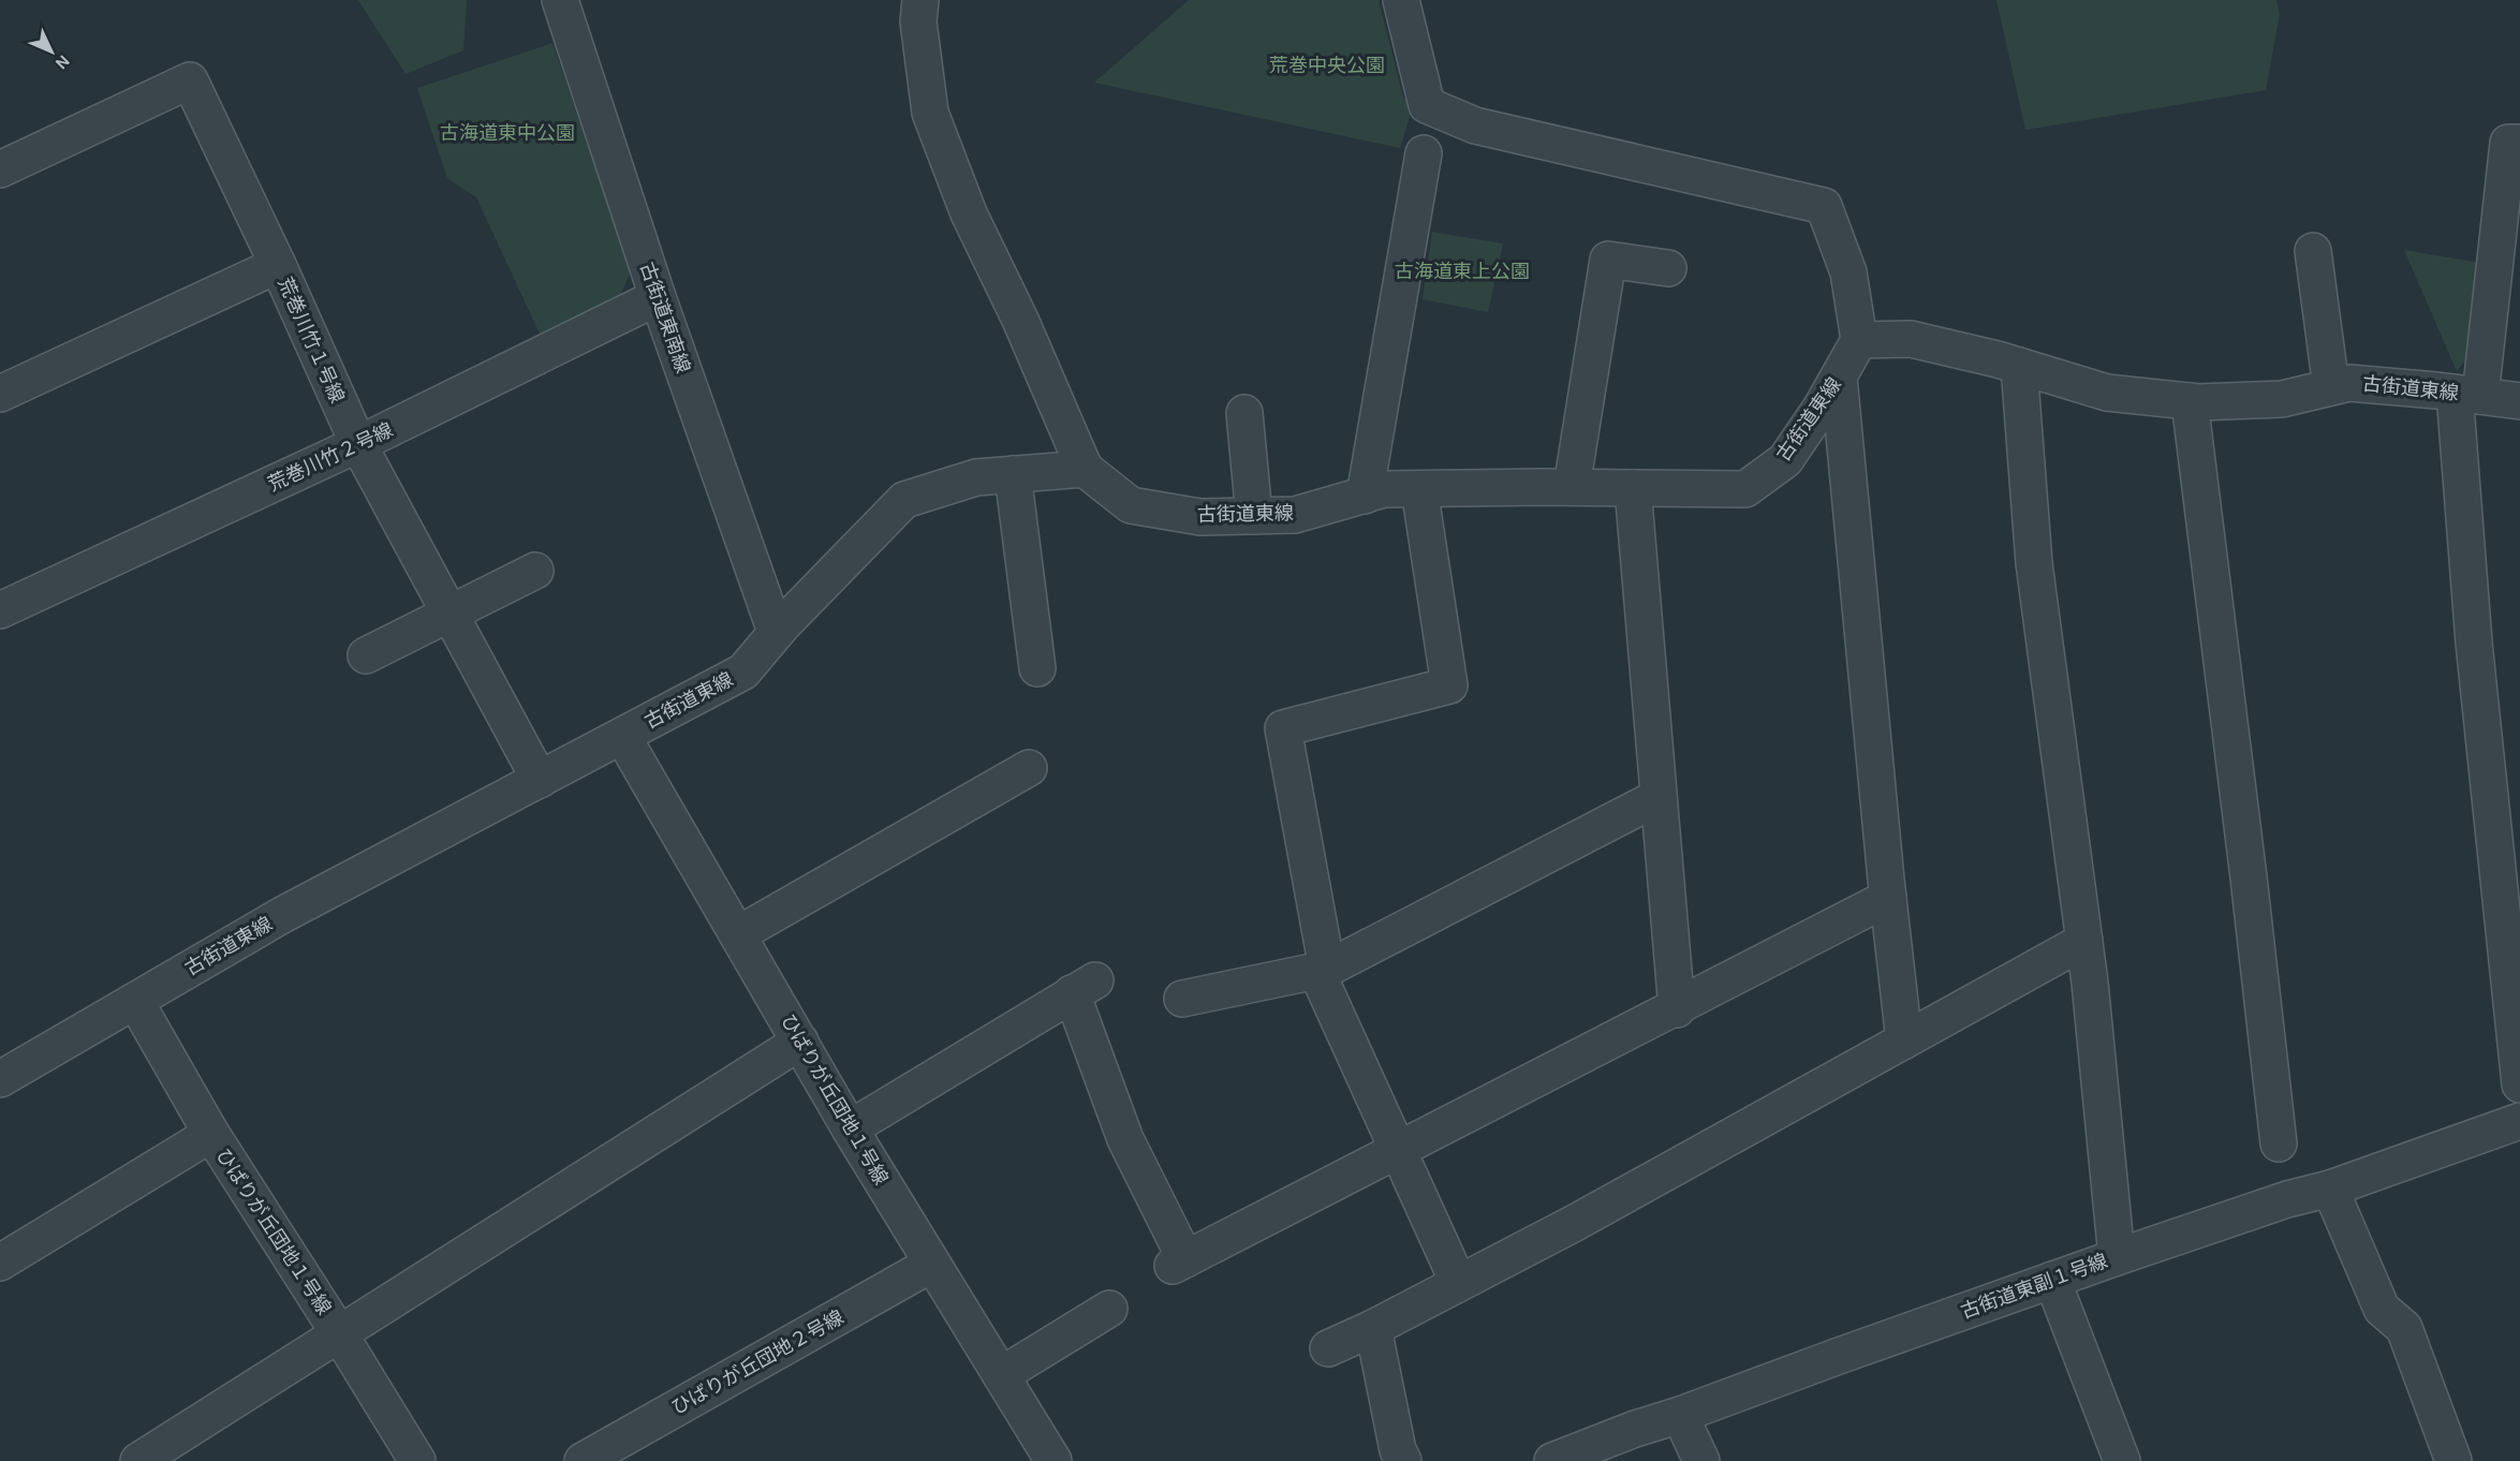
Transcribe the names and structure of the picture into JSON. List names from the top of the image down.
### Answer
{
  "streets": {
    "street": [
      "古街道東南線",
      "荒巻川竹１号線",
      "古街道東線",
      "荒巻川竹２号線",
      "ひばりが丘団地１号線",
      "古街道東副１号線",
      "ひばりが丘団地２号線"
    ]
  },
  "crossings": [
    ["古街道東南線", "古街道東線"],
    ["古街道東南線", "荒巻川竹２号線"],
    ["荒巻川竹１号線", "古街道東線"],
    ["荒巻川竹１号線", "荒巻川竹２号線"],
    ["古街道東線", "ひばりが丘団地１号線"],
    ["ひばりが丘団地１号線", "ひばりが丘団地２号線"]
  ],
  "parks": ["荒巻中央公園", "古海道東中公園", "古海道東上公園"],
  "north": "bottom right"
}
